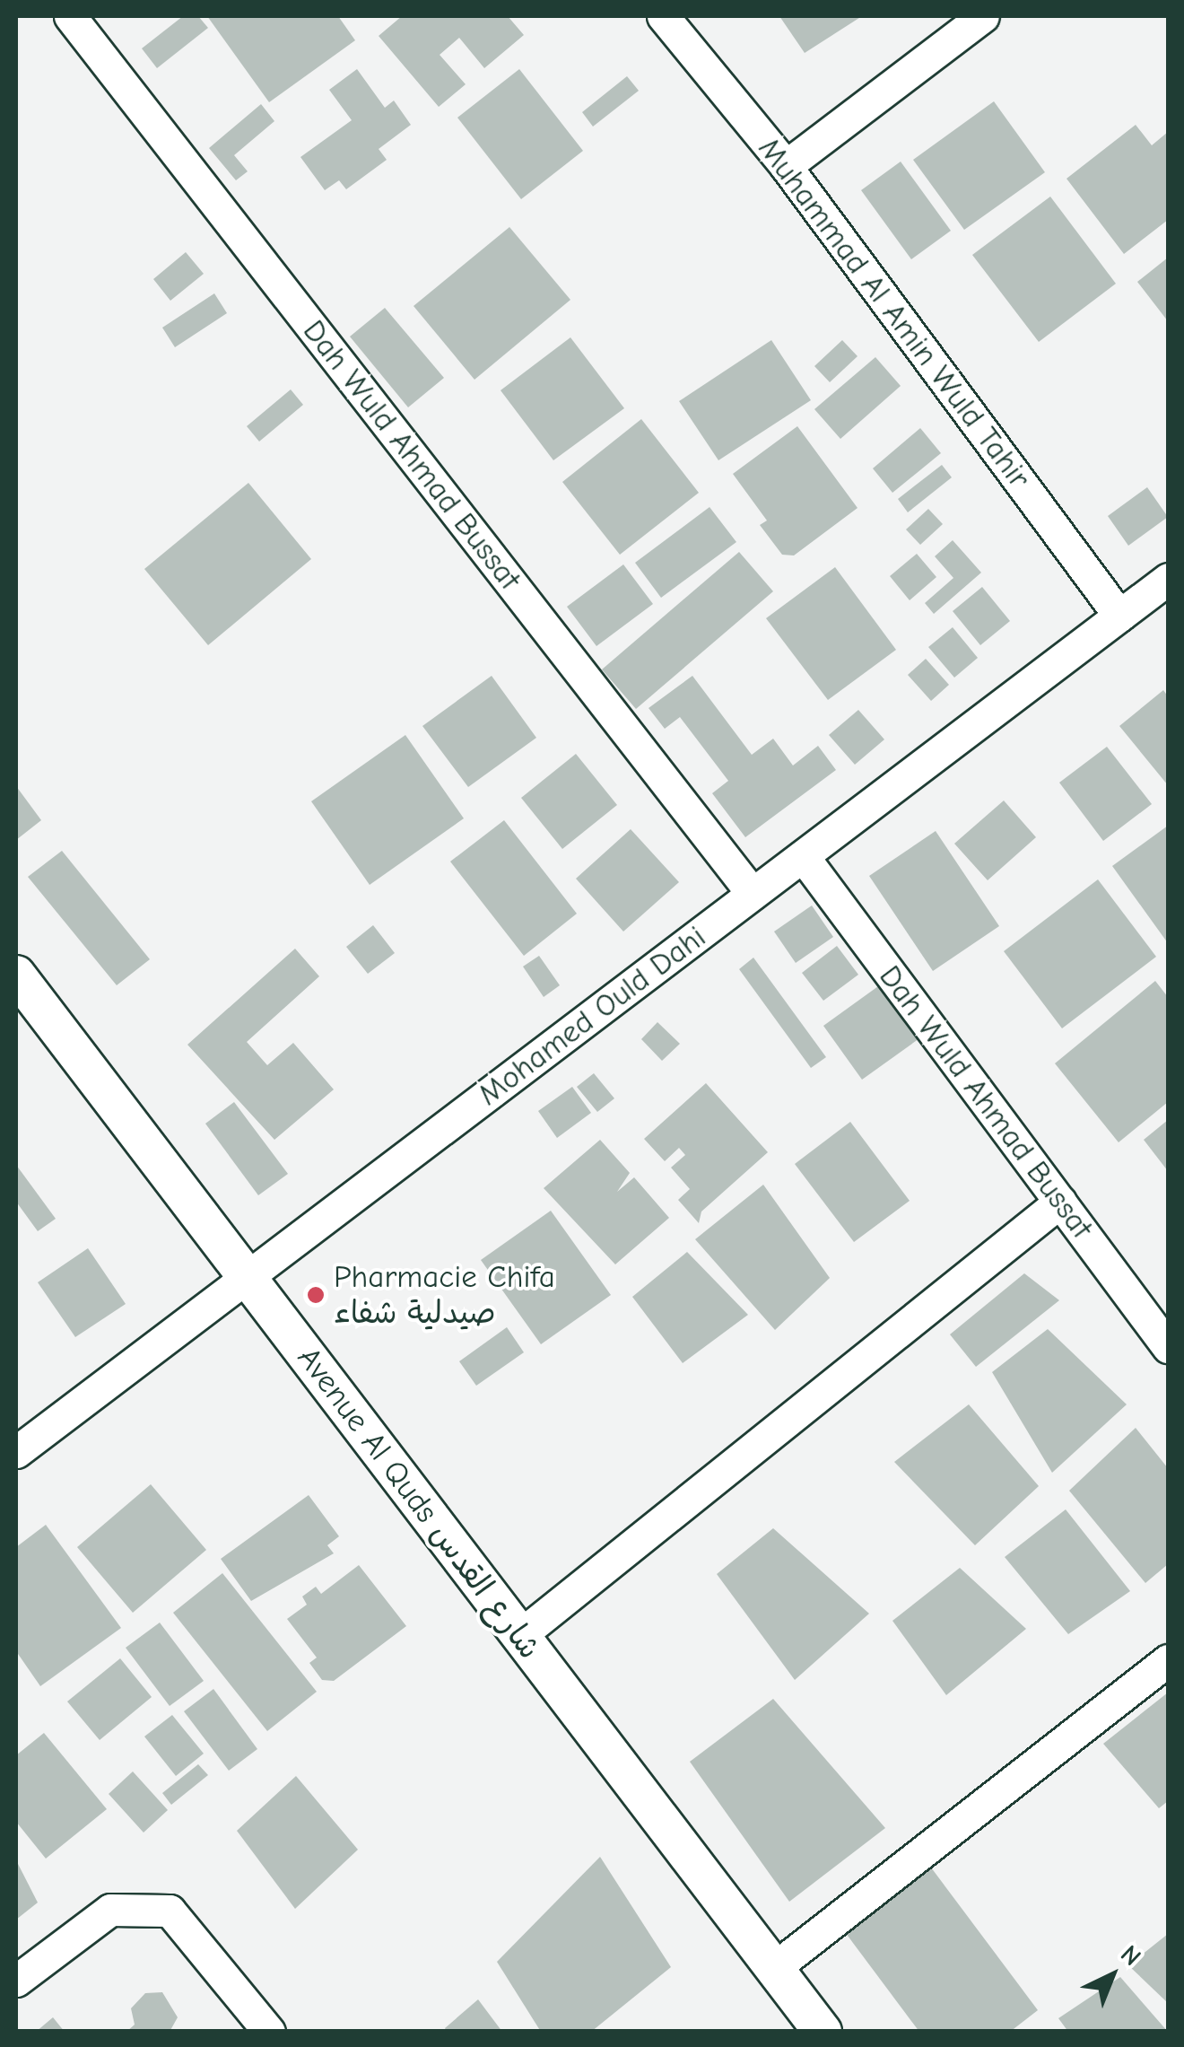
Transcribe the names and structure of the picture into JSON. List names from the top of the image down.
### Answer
{
  "streets": {
    "street": [
      "Muhammad Al Amin Wuld Tahir",
      "Dah Wuld Ahmad Bussat",
      "Mohamed Ould Dahi",
      "Avenue Al Quds شارع القدس"
    ]
  },
  "crossings": [
    ["Muhammad Al Amin Wuld Tahir", "Mohamed Ould Dahi"],
    ["Dah Wuld Ahmad Bussat", "Mohamed Ould Dahi"],
    ["Mohamed Ould Dahi", "Avenue Al Quds شارع القدس"]
  ],
  "places": ["Pharmacie Chifa صيدلية شفاء"],
  "north": "top right"
}
